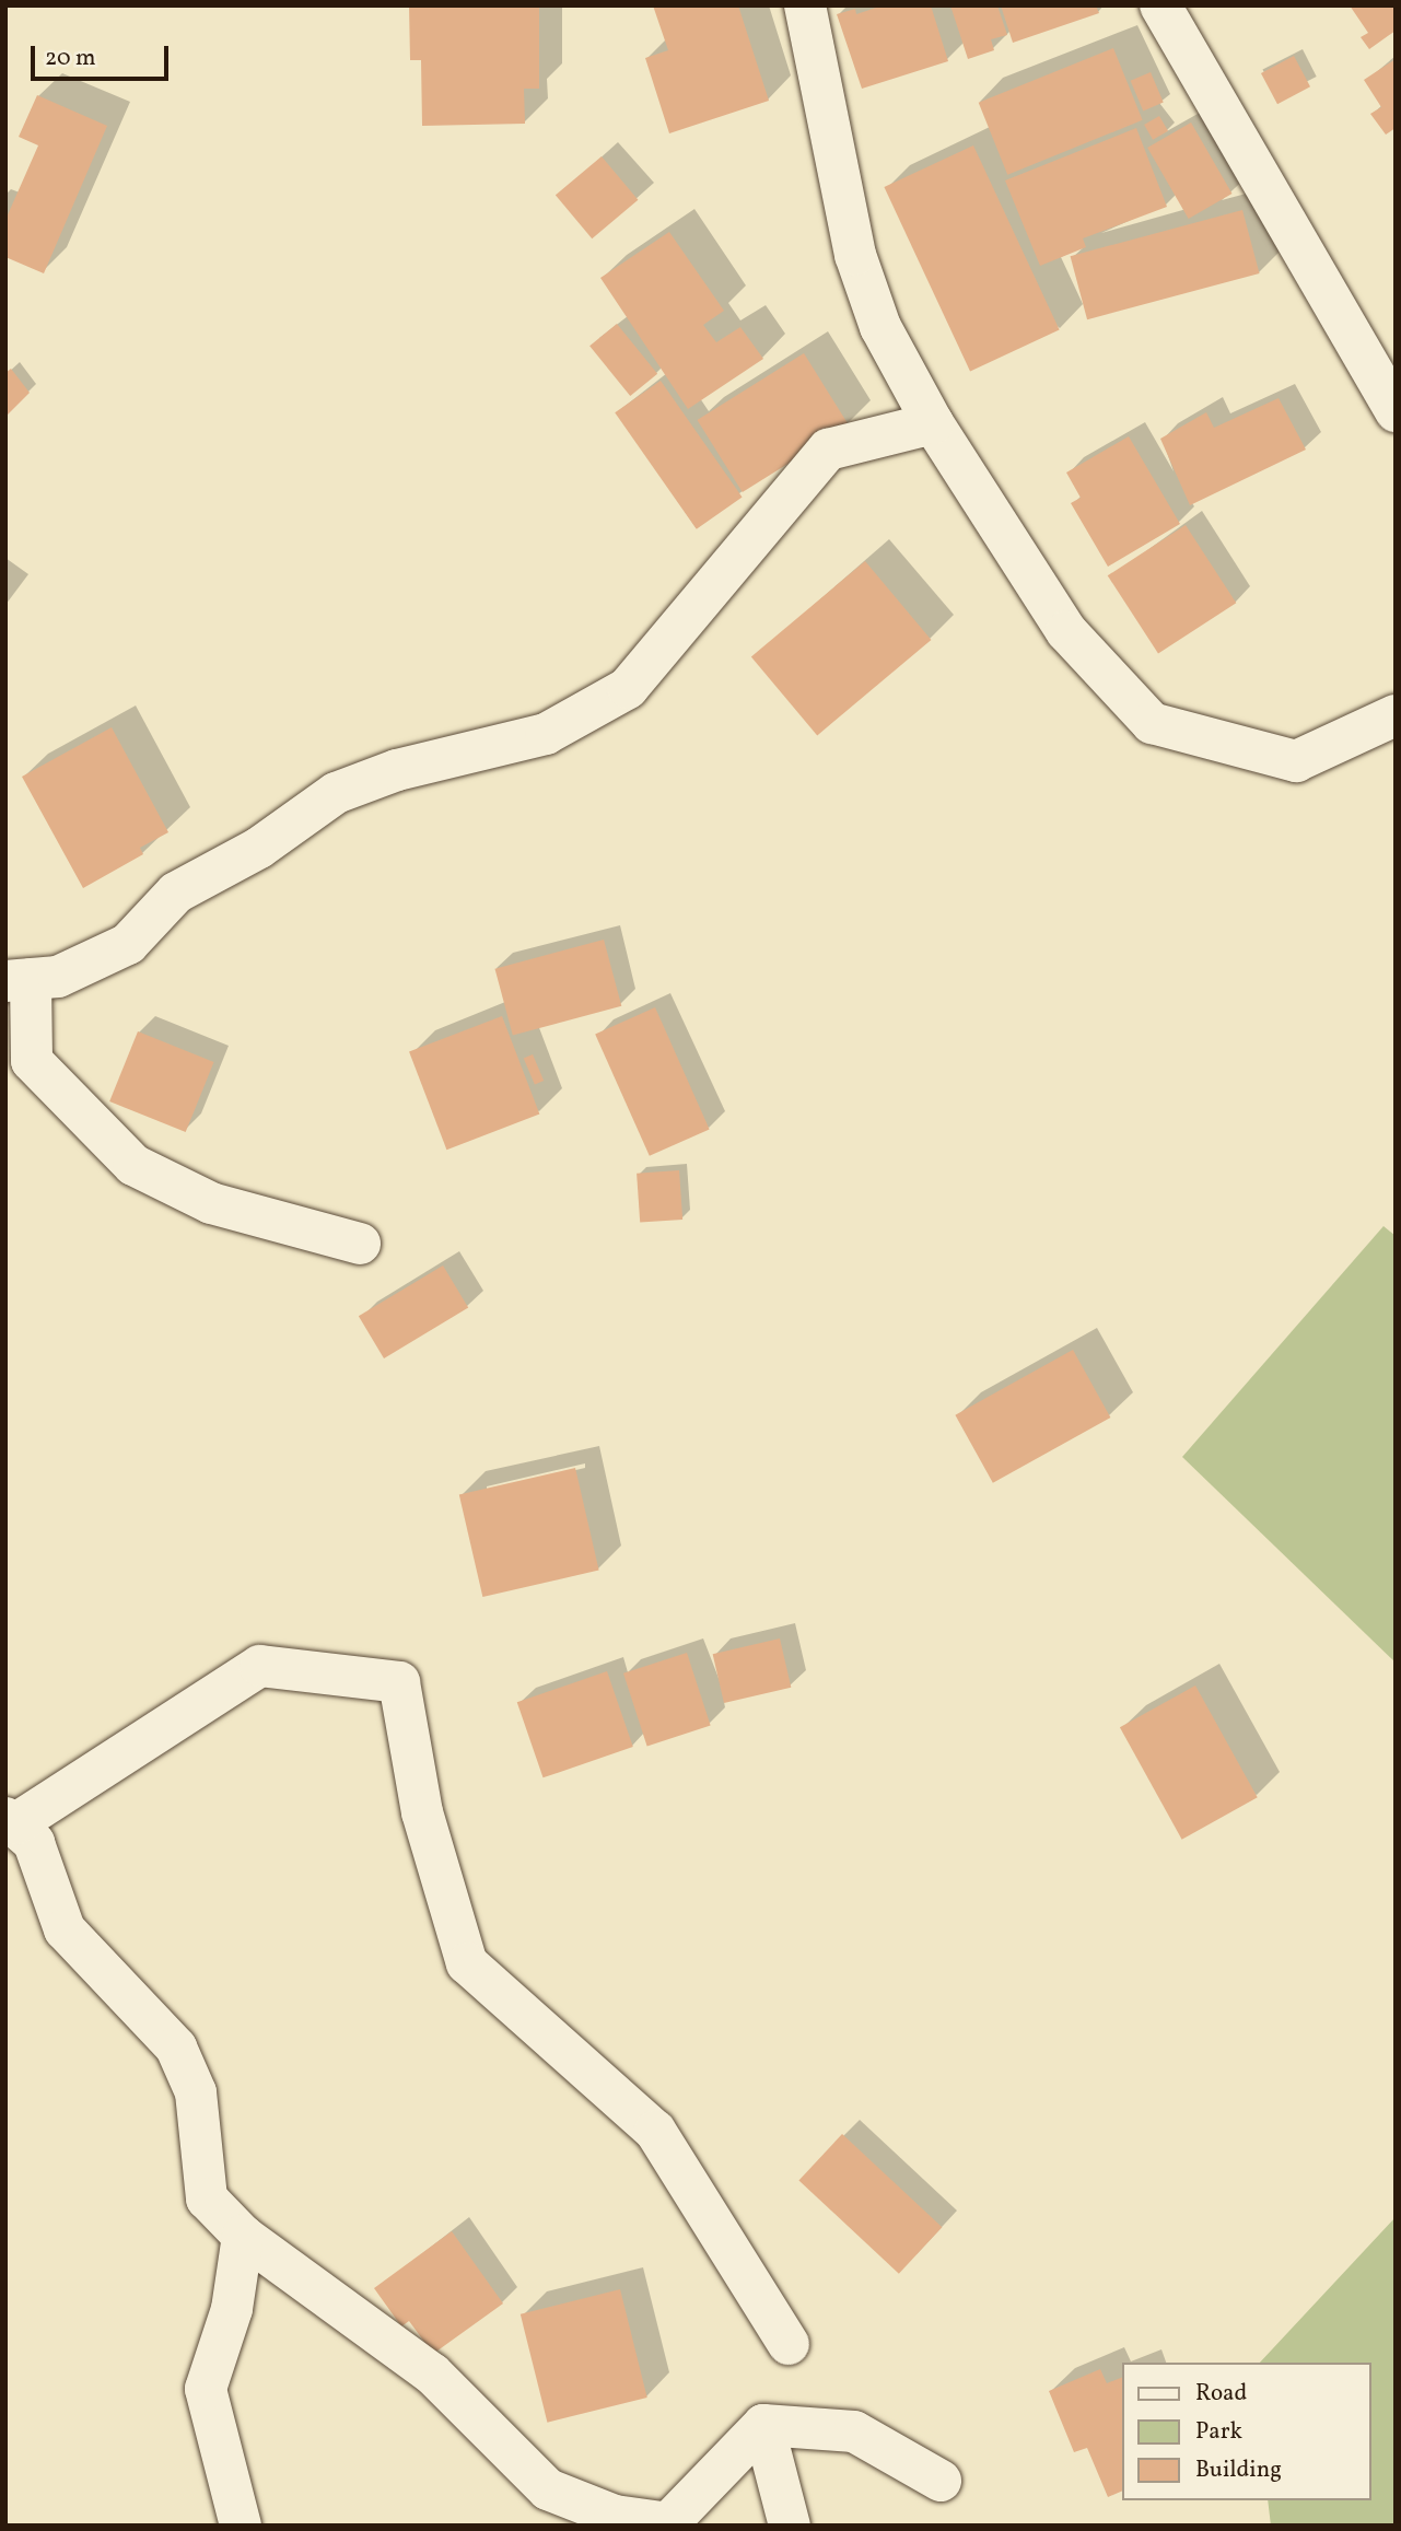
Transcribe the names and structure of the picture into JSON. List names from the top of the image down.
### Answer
{
  "legend": ["Road", "Park", "Building"],
  "scale_bar": "20 m"
}
